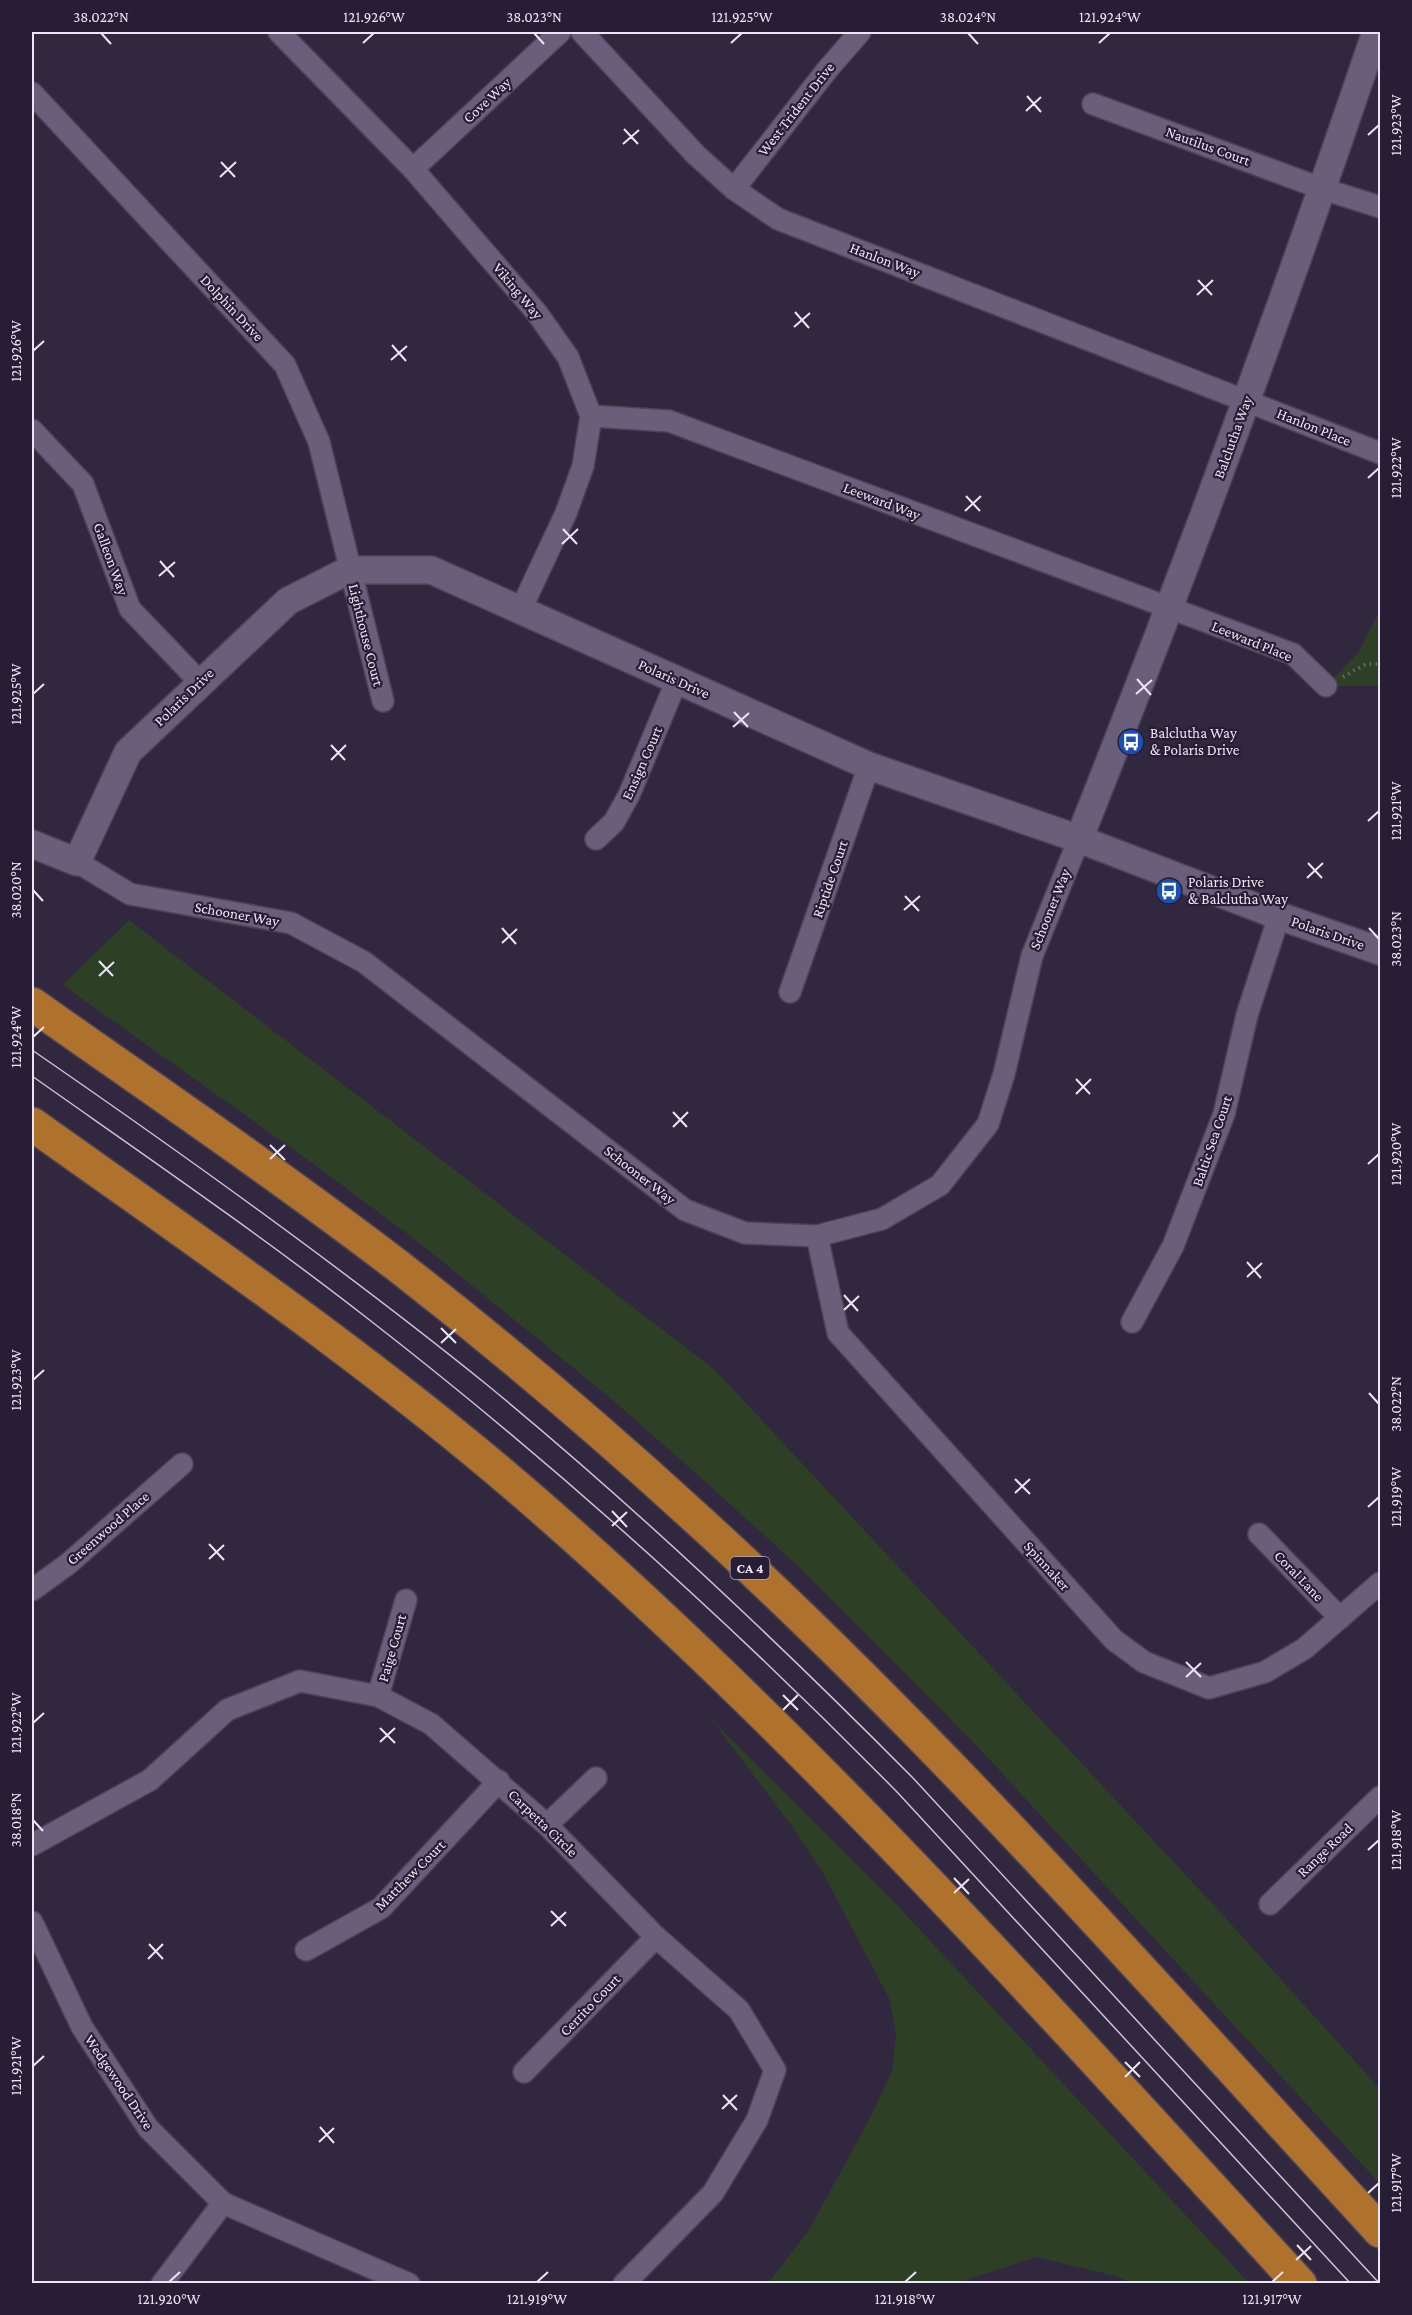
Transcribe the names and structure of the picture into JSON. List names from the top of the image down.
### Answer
{
  "streets": {
    "highway": ["CA 4"],
    "street": [
      "Cove Way",
      "West Trident Drive",
      "Nautilus Court",
      "Hanlon Way",
      "Viking Way",
      "Dolphin Drive",
      "Hanlon Place",
      "Balclutha Way",
      "Leeward Way",
      "Galleon Way",
      "Lighthouse Court",
      "Leeward Place",
      "Polaris Drive",
      "Ensign Court",
      "Riptide Court",
      "Schooner Way",
      "Baltic Sea Court",
      "Greenwood Place",
      "Spinnaker",
      "Coral Lane",
      "Paige Court",
      "Carpetta Circle",
      "Range Road",
      "Matthew Court",
      "Cerrito Court",
      "Wedgewood Drive"
    ]
  },
  "crossings": [
    ["Cove Way", "Viking Way"],
    ["West Trident Drive", "Hanlon Way"],
    ["Nautilus Court", "Balclutha Way"],
    ["Hanlon Way", "Hanlon Place"],
    ["Hanlon Way", "Balclutha Way"],
    ["Viking Way", "Leeward Way"],
    ["Dolphin Drive", "Lighthouse Court"],
    ["Dolphin Drive", "Polaris Drive"],
    ["Hanlon Place", "Balclutha Way"],
    ["Balclutha Way", "Leeward Way"],
    ["Balclutha Way", "Leeward Place"],
    ["Balclutha Way", "Polaris Drive"],
    ["Balclutha Way", "Schooner Way"],
    ["Leeward Way", "Leeward Place"],
    ["Galleon Way", "Polaris Drive"],
    ["Lighthouse Court", "Polaris Drive"],
    ["Polaris Drive", "Ensign Court"],
    ["Polaris Drive", "Riptide Court"],
    ["Polaris Drive", "Schooner Way"],
    ["Polaris Drive", "Baltic Sea Court"],
    ["Schooner Way", "Spinnaker"],
    ["Spinnaker", "Coral Lane"],
    ["Paige Court", "Carpetta Circle"],
    ["Carpetta Circle", "Matthew Court"],
    ["Carpetta Circle", "Cerrito Court"]
  ],
  "places": {
    "bus stop": ["Balclutha Way & Polaris Drive", "Polaris Drive & Balclutha Way"]
  },
  "coordinates": [
    "38.022°N",
    "121.926°W",
    "38.023°N",
    "121.925°W",
    "38.024°N",
    "121.924°W",
    "121.923°W",
    "121.922°W",
    "121.921°W",
    "38.020°N",
    "121.920°W",
    "121.919°W",
    "38.018°N",
    "121.918°W",
    "121.917°W"
  ]
}
